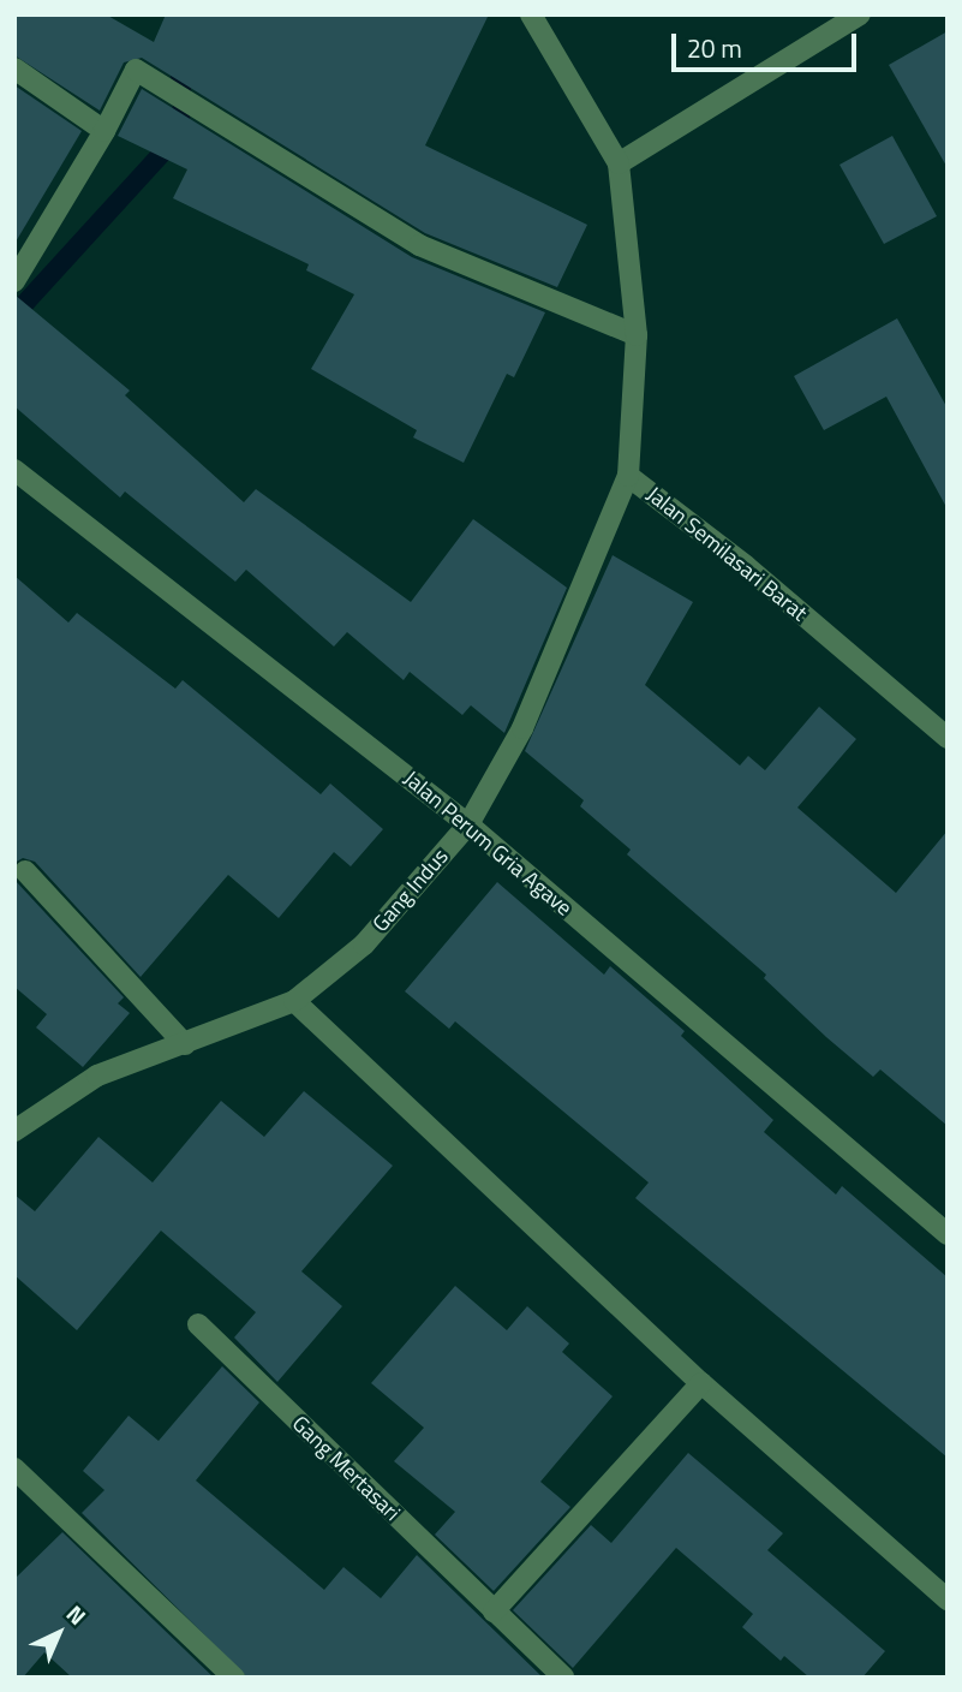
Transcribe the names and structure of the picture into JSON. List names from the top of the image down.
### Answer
{
  "streets": {
    "street": [
      "Jalan Semilasari Barat",
      "Jalan Perum Gria Agave",
      "Gang Indus",
      "Gang Mertasari"
    ]
  },
  "crossings": [
    ["Jalan Semilasari Barat", "Gang Indus"],
    ["Jalan Perum Gria Agave", "Gang Indus"]
  ],
  "scale_bar": "20 m",
  "north": "top right"
}
